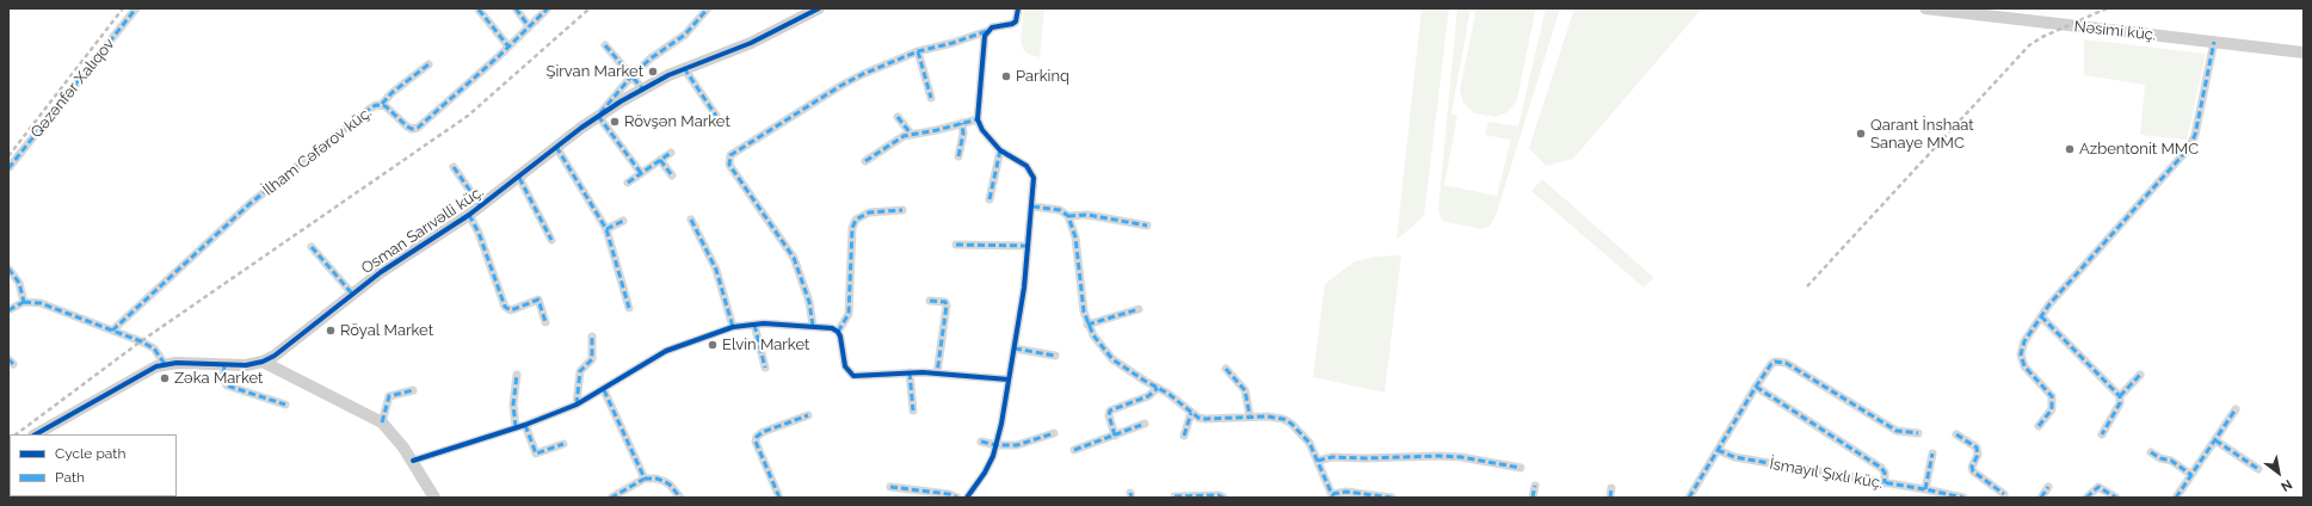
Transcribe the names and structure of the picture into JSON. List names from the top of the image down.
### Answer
{
  "streets": {
    "street": [
      "Nəsimi küç.",
      "Qəzənfər Xalıqov",
      "İlham Cəfərov küç.",
      "Osman Sarıvəlli küç.",
      "İsmayıl Şıxlı küç."
    ]
  },
  "places": [
    "Şirvan Market",
    "Parkinq",
    "Rövşən Market",
    "Qarant İnshaat Sanaye MMC",
    "Azbentonit MMC",
    "Röyal Market",
    "Elvin Market",
    "Zəka Market"
  ],
  "legend": ["Cycle path", "Path"],
  "north": "bottom right"
}
